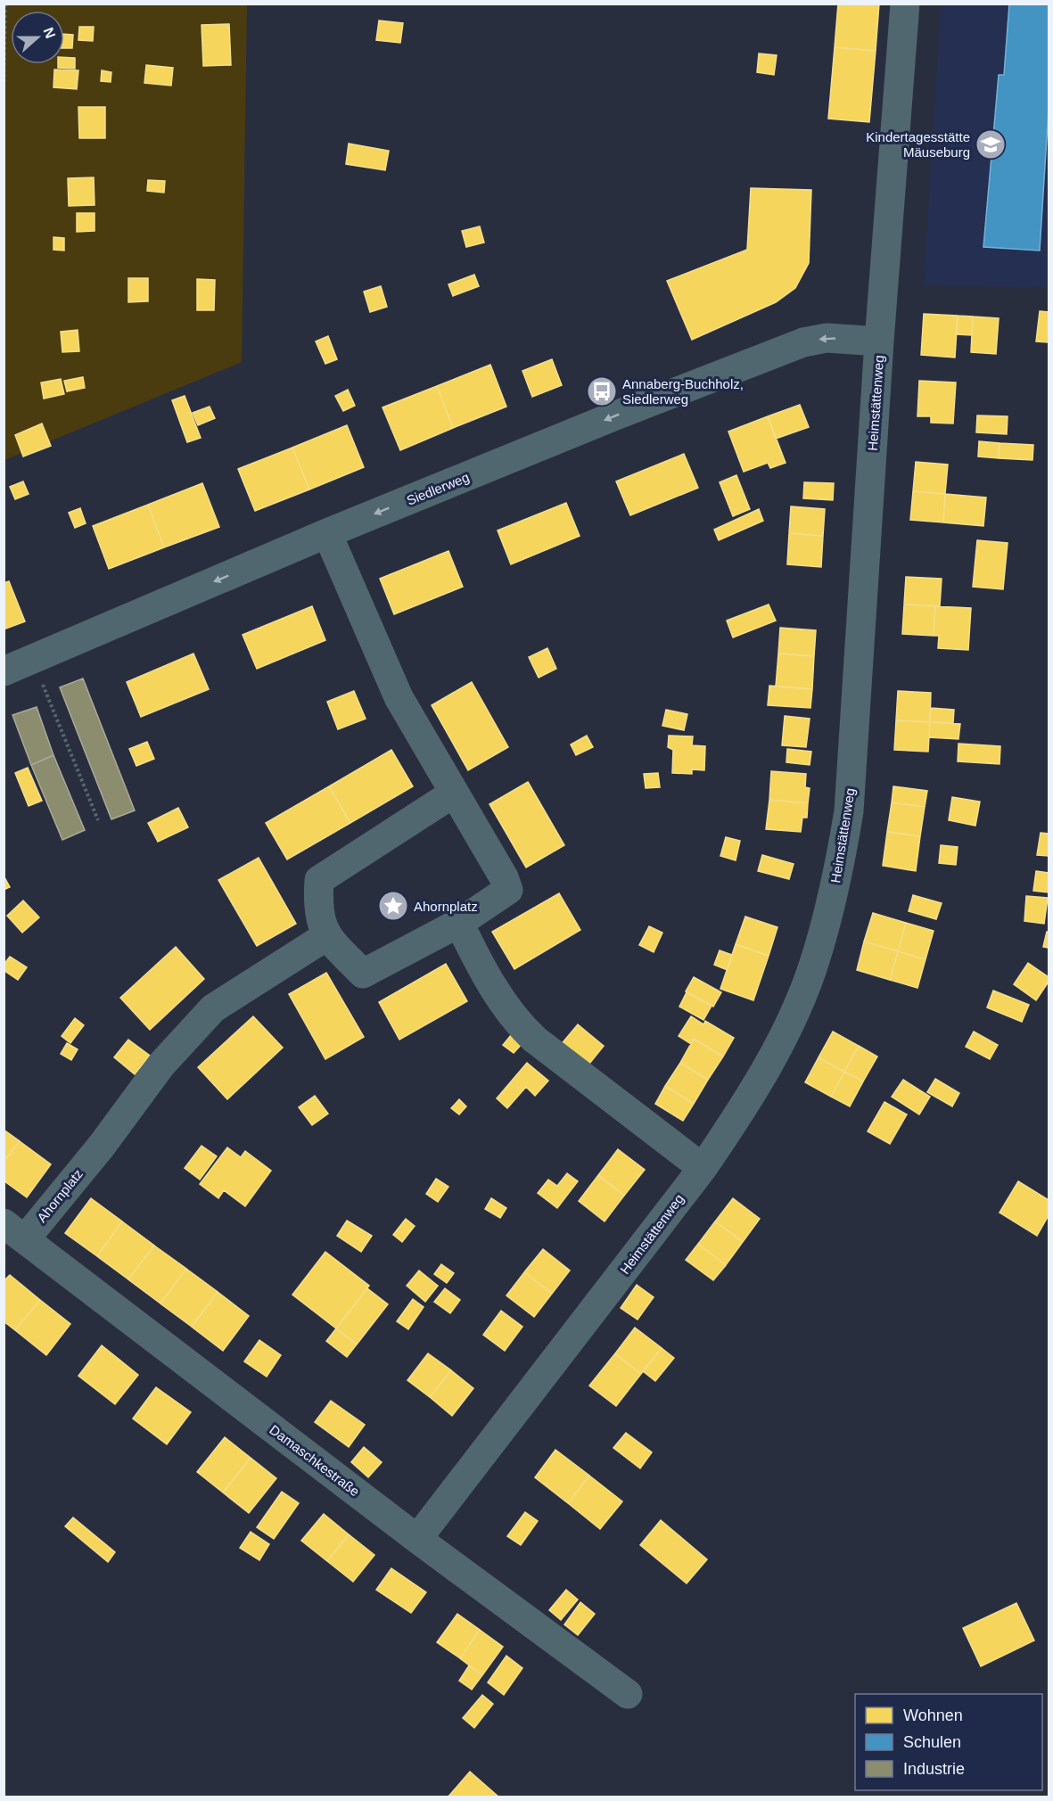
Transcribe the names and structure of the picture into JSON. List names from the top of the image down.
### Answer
{
  "streets": {
    "street": [
      "Heimstättenweg",
      "Siedlerweg",
      "Ahornplatz",
      "Damaschkestraße"
    ]
  },
  "crossings": [
    ["Heimstättenweg", "Siedlerweg"],
    ["Heimstättenweg", "Damaschkestraße"],
    ["Ahornplatz", "Damaschkestraße"]
  ],
  "one_way": ["Siedlerweg"],
  "places": {
    "school or university": ["Kindertagesstätte Mäuseburg"],
    "bus stop": ["Annaberg-Buchholz, Siedlerweg"],
    "place": ["Ahornplatz"]
  },
  "legend": ["Wohnen", "Schulen", "Industrie"],
  "north": "right"
}
